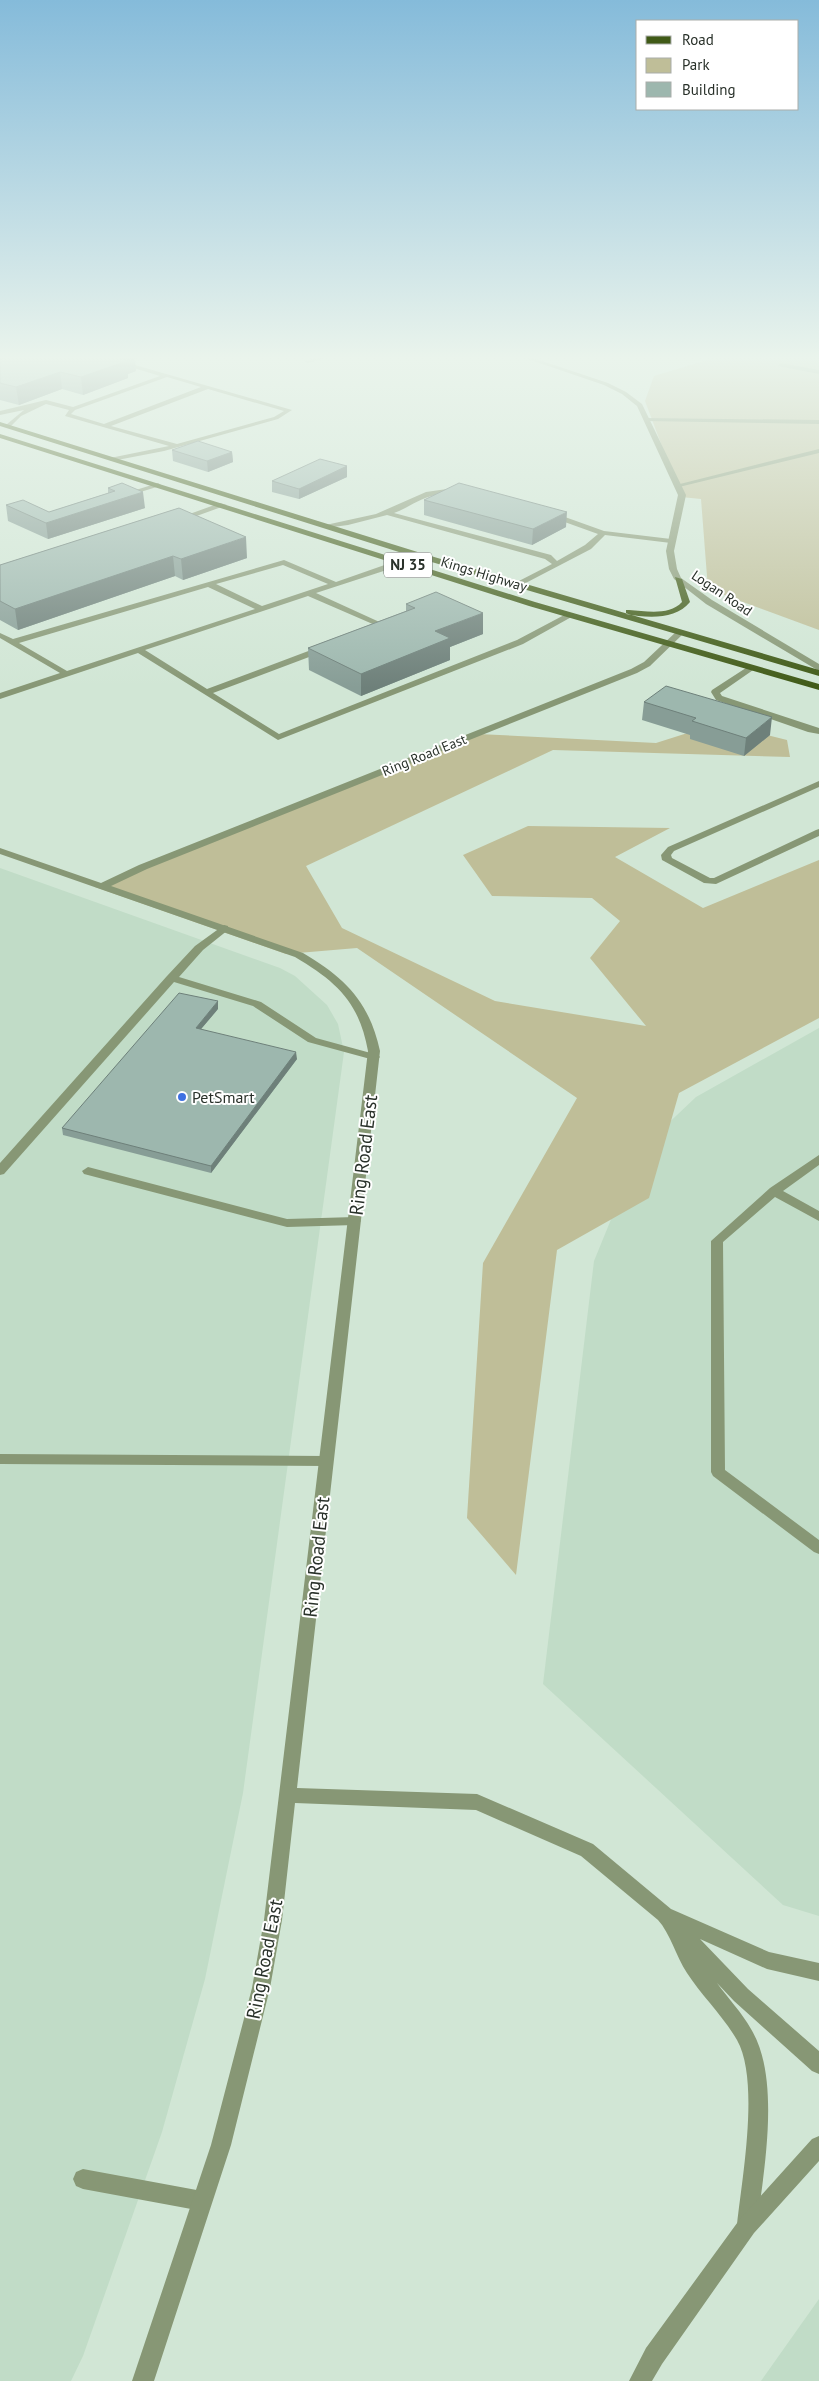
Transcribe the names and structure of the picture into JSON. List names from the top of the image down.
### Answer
{
  "streets": {
    "main road": ["NJ 35", "Kings Highway"],
    "street": ["Logan Road", "Ring Road East"]
  },
  "crossings": [
    ["Kings Highway", "Ring Road East"]
  ],
  "places": ["PetSmart"],
  "legend": ["Road", "Park", "Building"]
}
